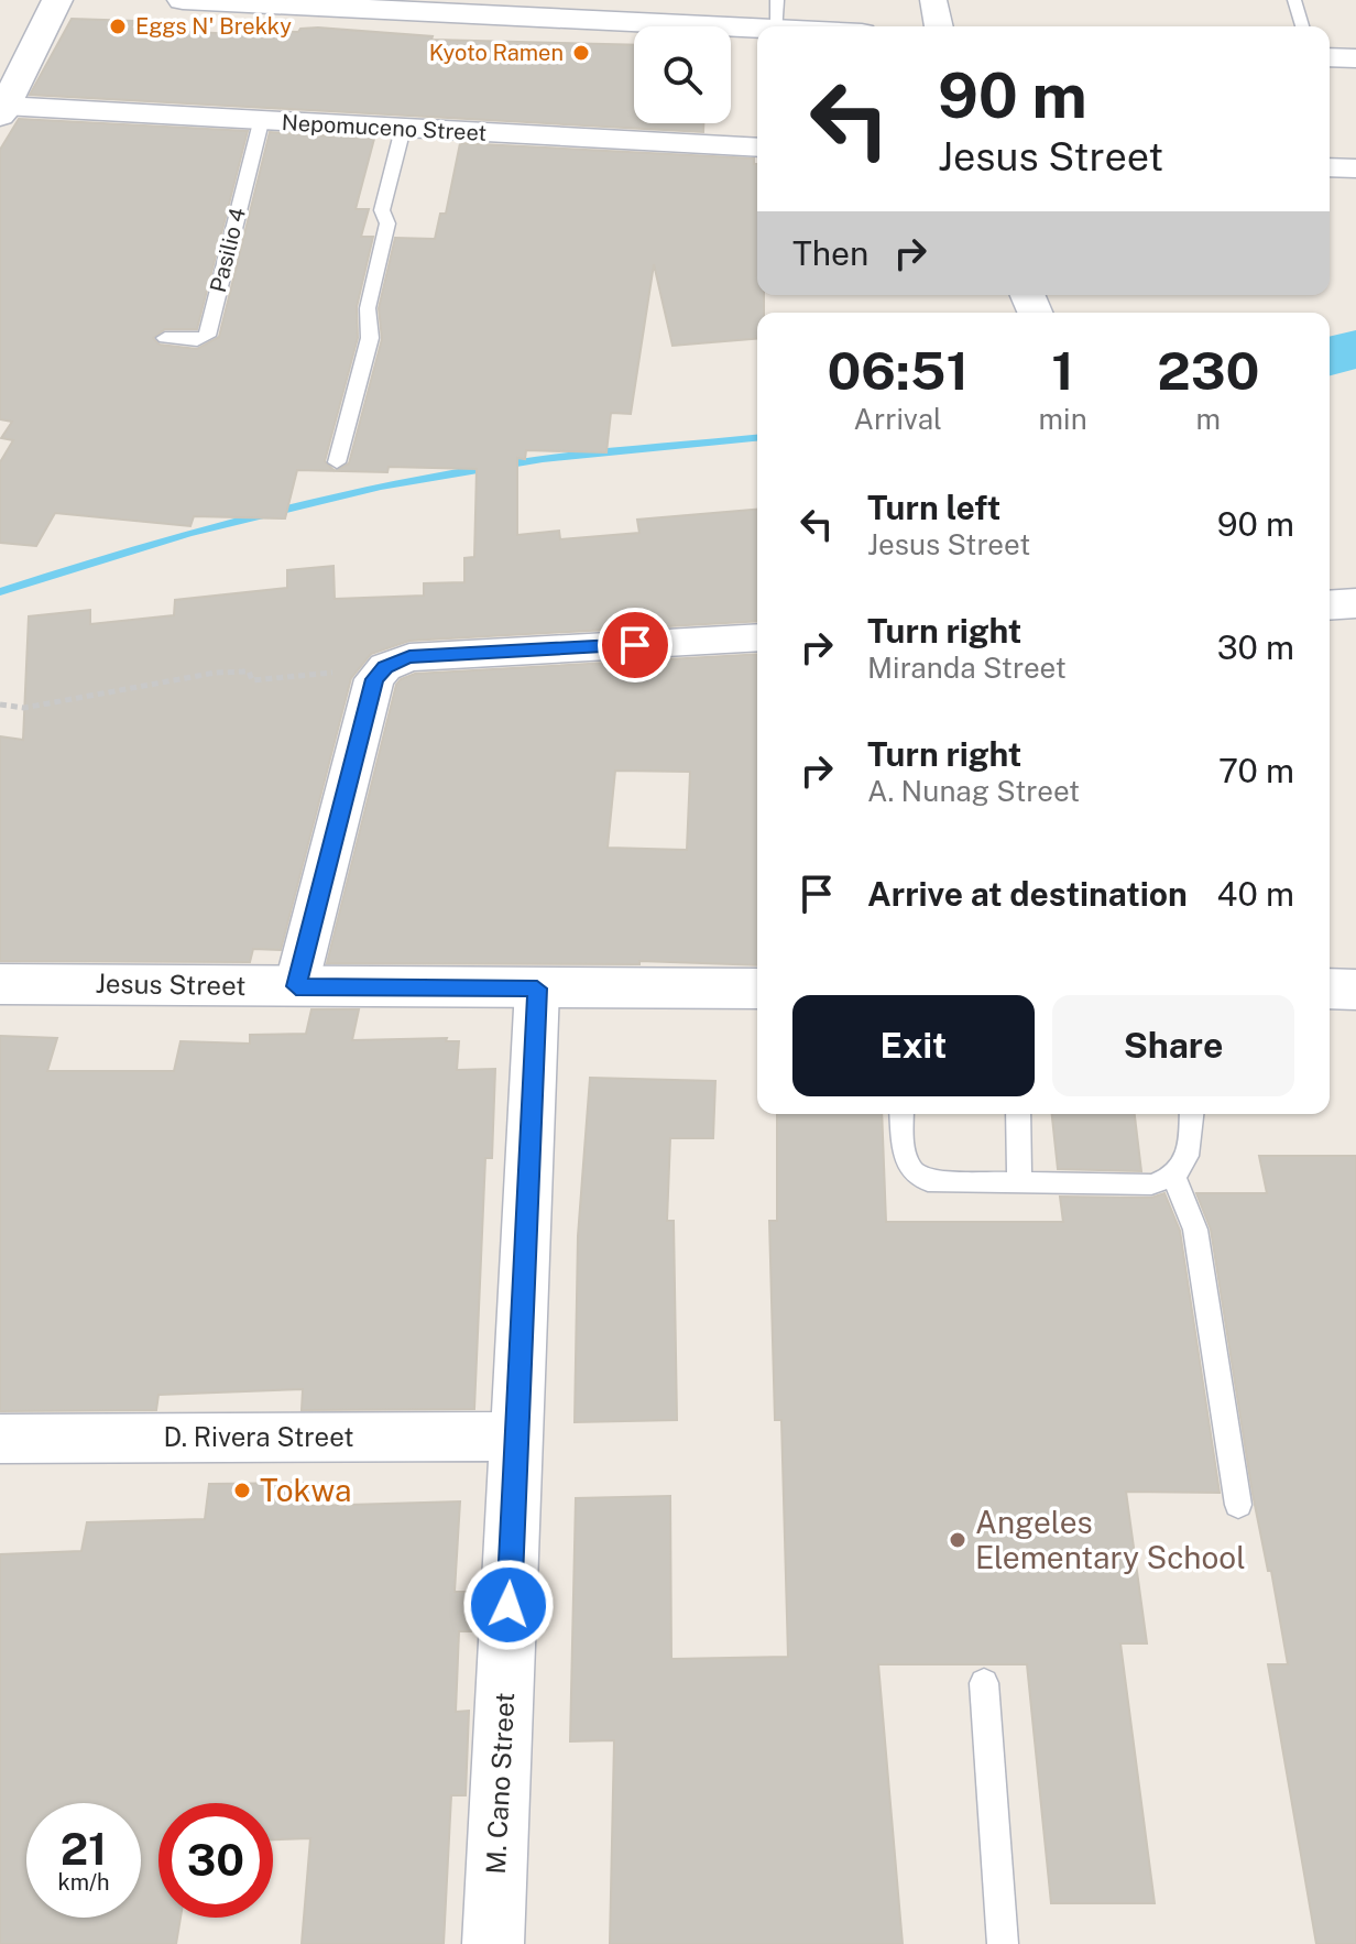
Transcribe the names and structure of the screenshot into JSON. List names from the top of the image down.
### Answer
{
  "streets": {
    "main road": ["Jesus Street"],
    "street": ["Nepomuceno Street", "D. Rivera Street", "M. Cano Street"],
    "lane": ["Pasilio 4"]
  },
  "crossings": [
    ["Nepomuceno Street", "Pasilio 4"],
    ["Jesus Street", "M. Cano Street"],
    ["D. Rivera Street", "M. Cano Street"]
  ],
  "places": [
    "Eggs N' Brekky",
    "Kyoto Ramen",
    "Tokwa",
    "Angeles Elementary School"
  ],
  "page": {
    "turn": ["90 m", "Jesus Street"],
    "then": "Then",
    "eta": [
      "06:51",
      "Arrival",
      "1",
      "min",
      "230",
      "m"
    ],
    "list": [
      {
        "name": "Turn left",
        "note": "Jesus Street",
        "value": "90 m"
      },
      {
        "name": "Turn right",
        "note": "Miranda Street",
        "value": "30 m"
      },
      {
        "name": "Turn right",
        "note": "A. Nunag Street",
        "value": "70 m"
      },
      {
        "name": "Arrive at destination",
        "value": "40 m"
      }
    ],
    "buttons": ["Exit", "Share"],
    "speed": "21 km/h",
    "limit": "30"
  }
}
